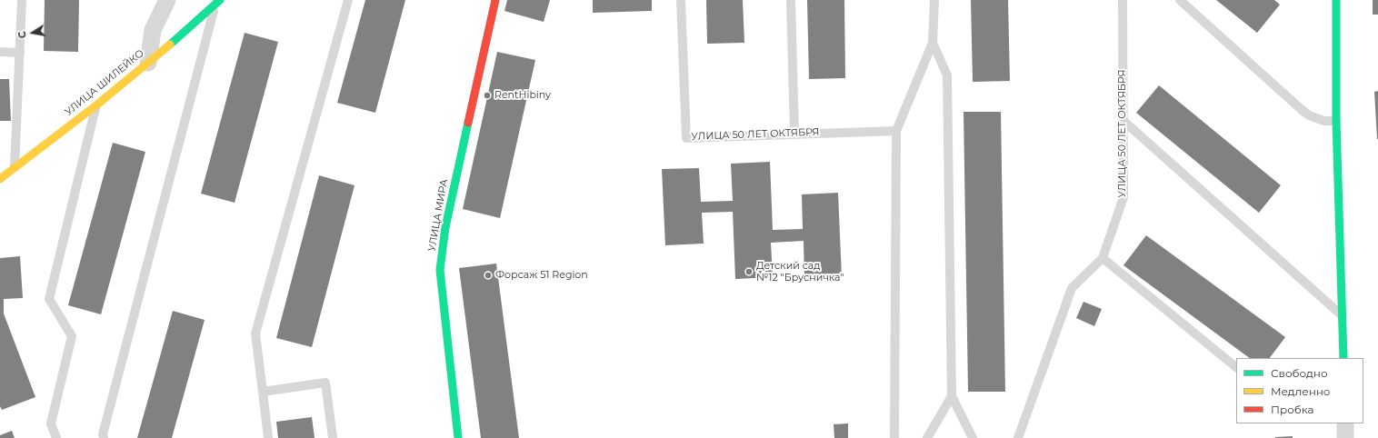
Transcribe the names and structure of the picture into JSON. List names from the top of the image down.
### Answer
{
  "streets": {
    "street": ["УЛИЦА ШИЛЕЙКО", "УЛИЦА МИРА"],
    "lane": ["УЛИЦА 50 ЛЕТ ОКТЯБРЯ"]
  },
  "places": ["RentHibiny", "Детский сад №12 \"Брусничка\"", "Форсаж 51 Region"],
  "legend": ["Свободно", "Медленно", "Пробка"],
  "north": "left"
}
